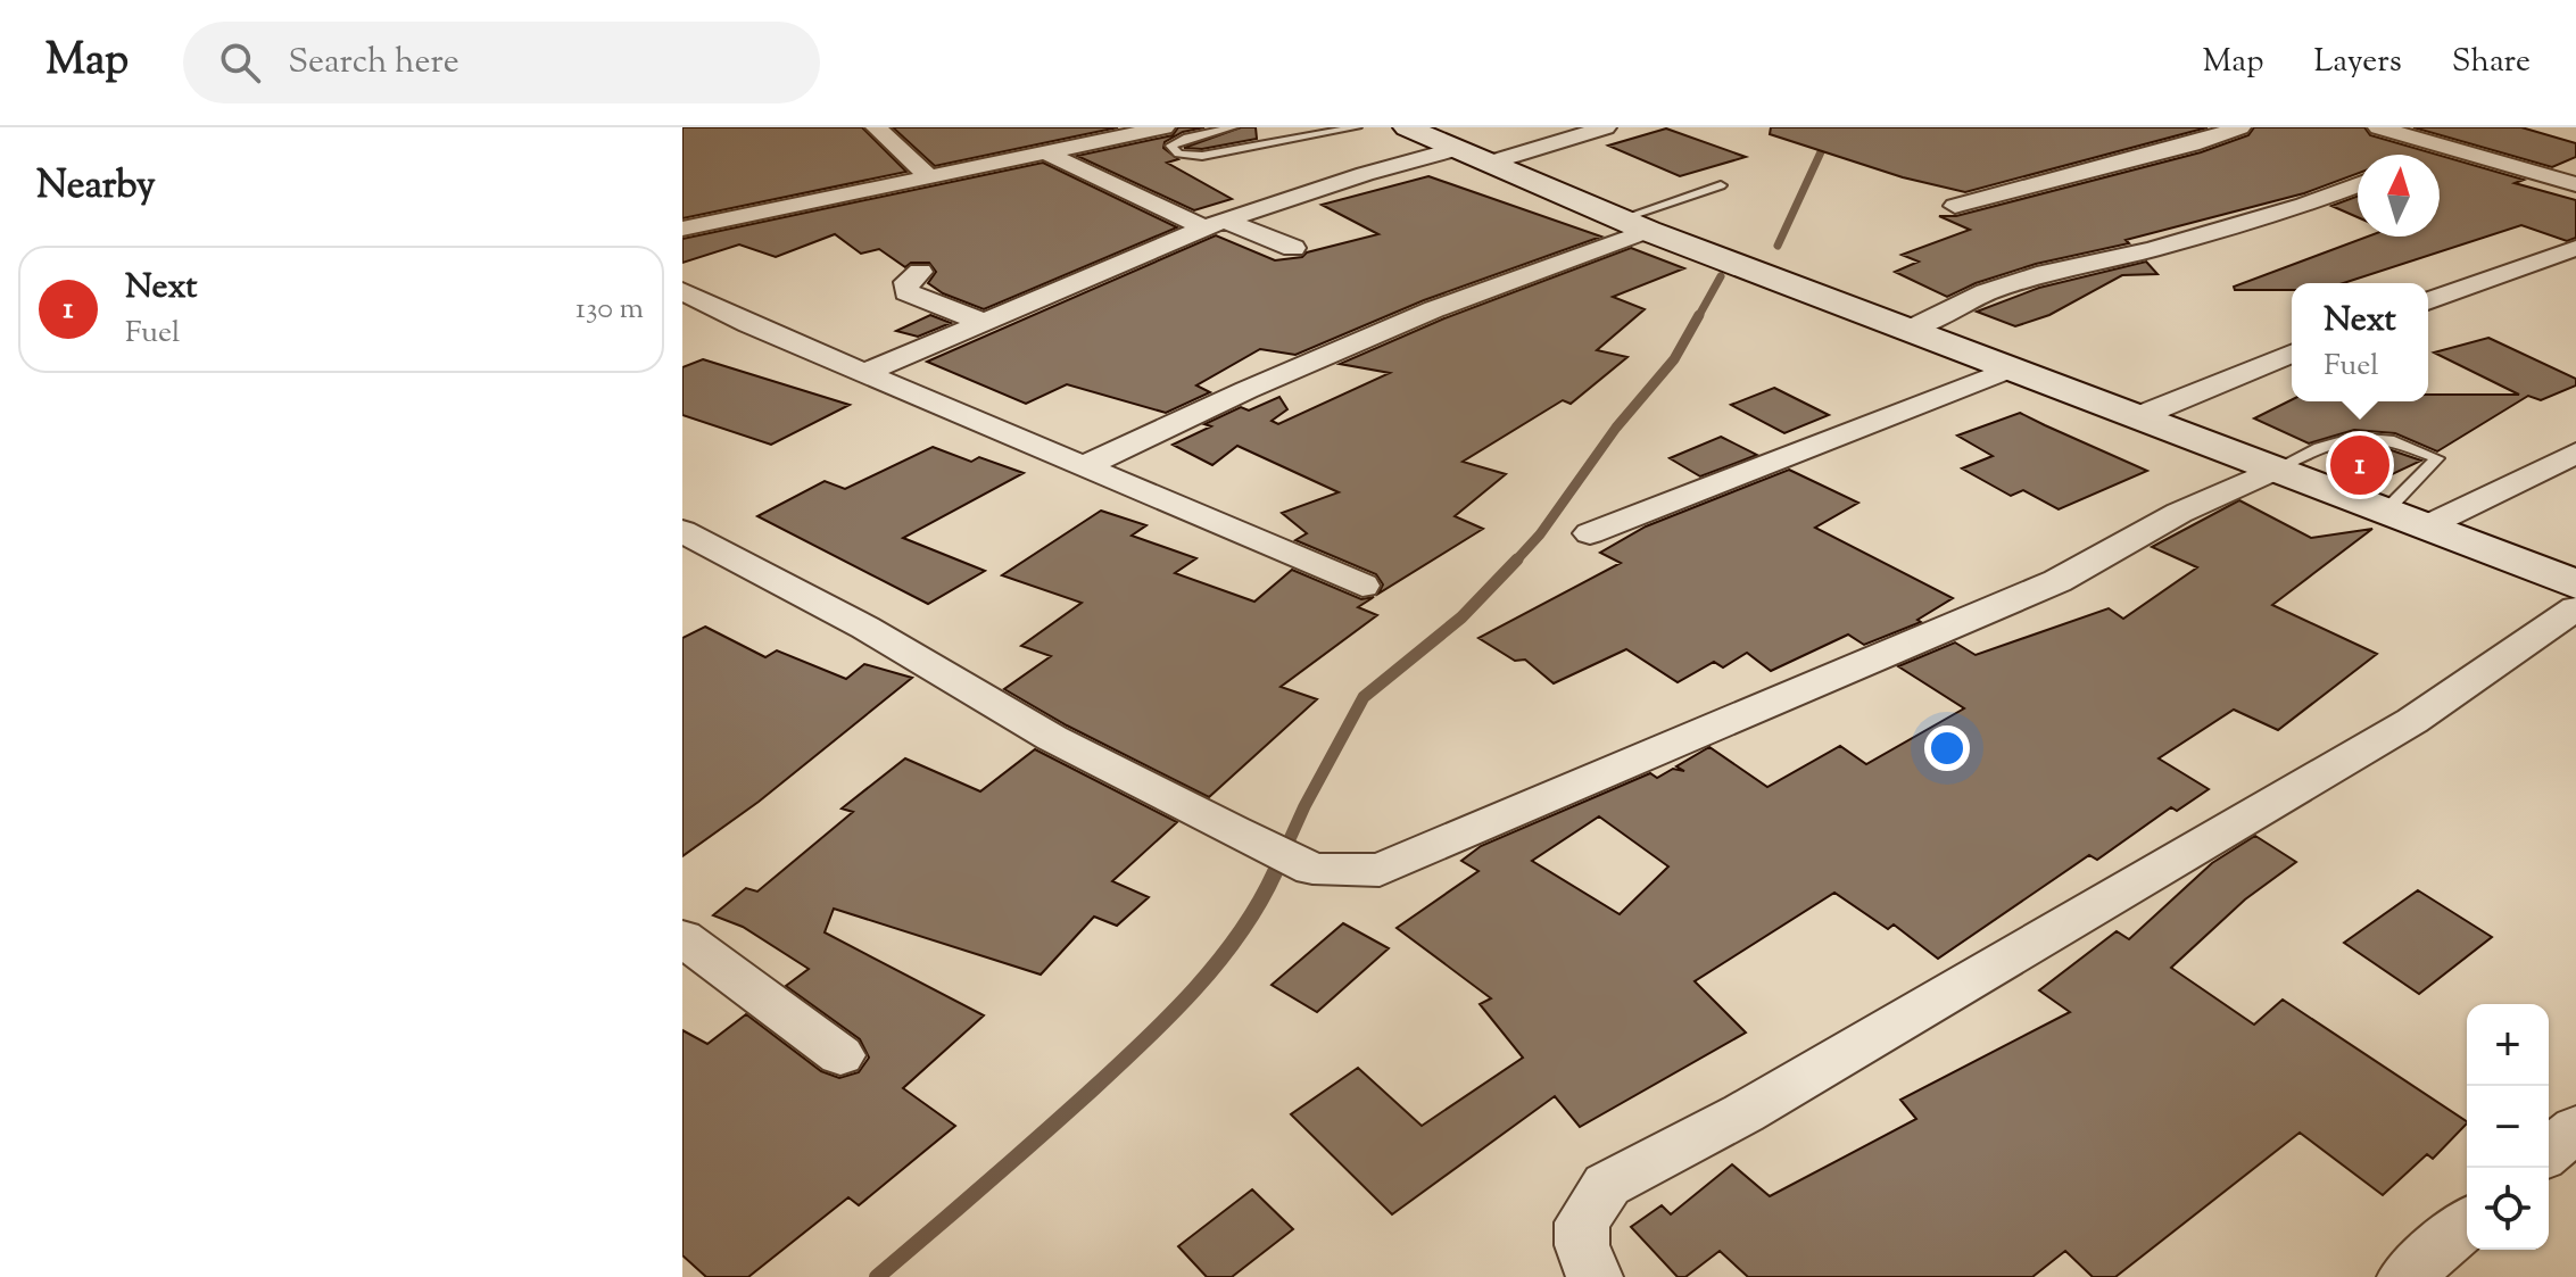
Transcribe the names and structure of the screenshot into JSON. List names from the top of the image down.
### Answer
{
  "north": "top",
  "page": {
    "header": "Map",
    "search": "Search here",
    "nav": ["Map", "Layers", "Share"],
    "heading": "Nearby",
    "list": [
      {
        "mark": "1",
        "name": "Next",
        "note": "Fuel",
        "value": "130 m"
      }
    ],
    "popup": ["Next", "Fuel"],
    "pins": "1",
    "map_buttons": ["+", "−"]
  }
}
